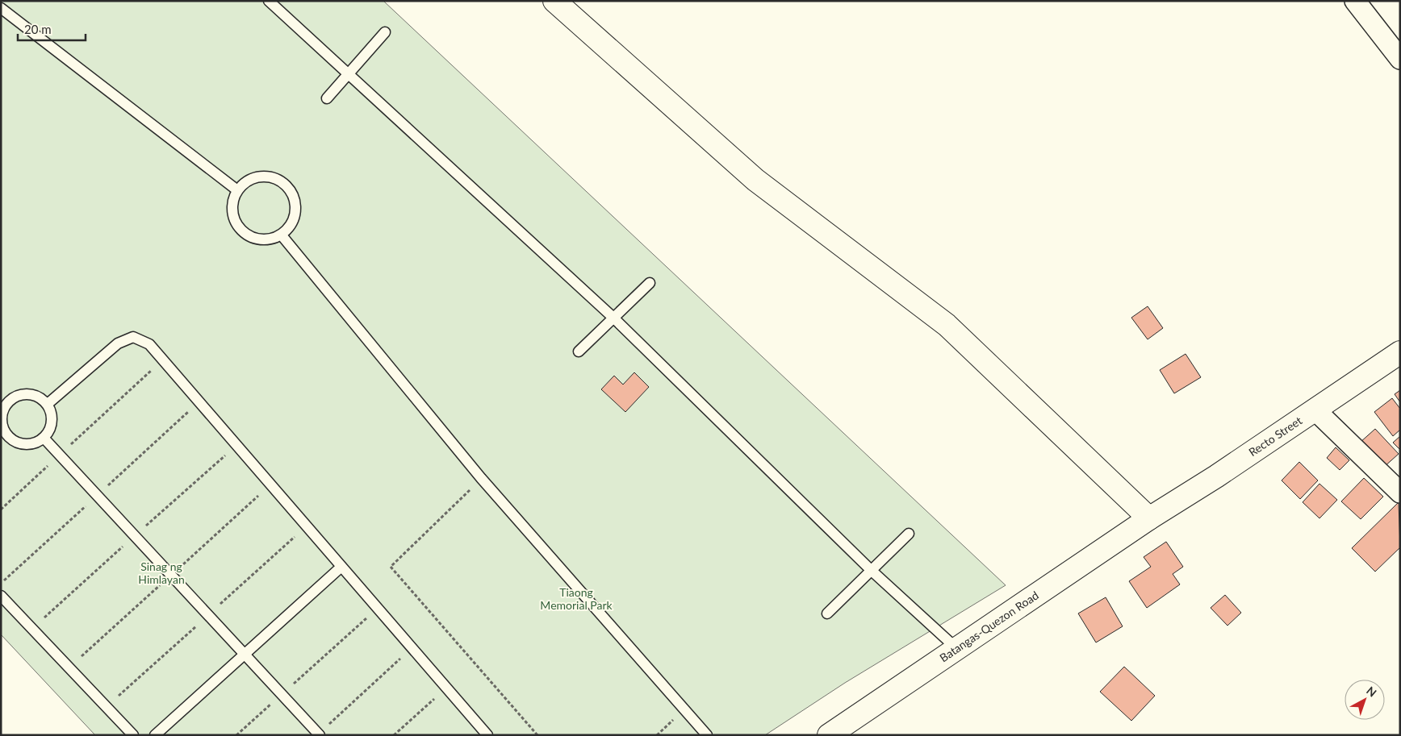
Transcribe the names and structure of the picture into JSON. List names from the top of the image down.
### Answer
{
  "streets": {
    "street": ["Recto Street", "Batangas-Quezon Road"]
  },
  "crossings": [
    ["Recto Street", "Batangas-Quezon Road"]
  ],
  "parks": ["Sinag ng Himlayan", "Tiaong Memorial Park"],
  "scale_bar": "20 m",
  "north": "top right"
}
